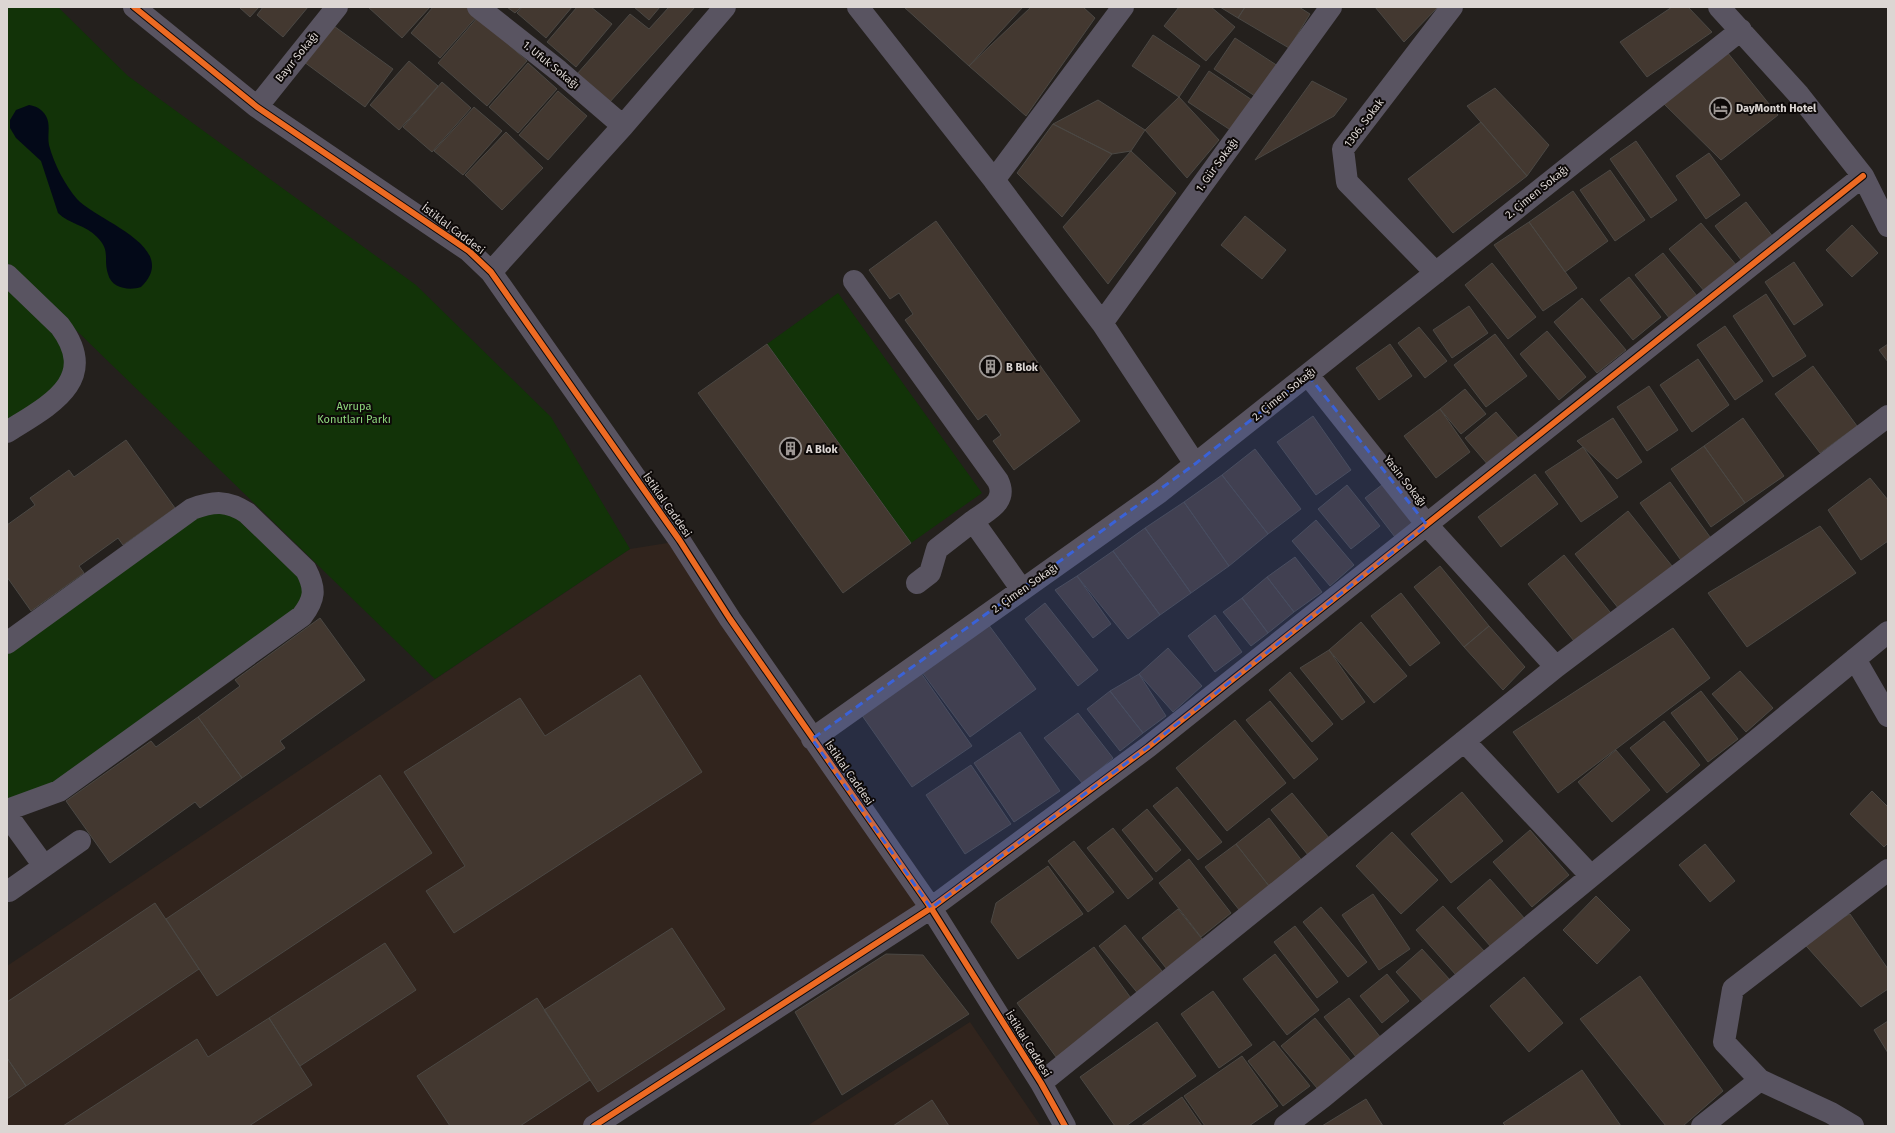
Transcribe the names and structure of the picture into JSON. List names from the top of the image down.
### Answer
{
  "streets": {
    "street": [
      "Bayır Sokağı",
      "1. Ufuk Sokağı",
      "1306. Sokak",
      "1. Gür Sokağı",
      "2. Çimen Sokağı",
      "İstiklal Caddesi",
      "Yasin Sokağı"
    ]
  },
  "crossings": [
    ["Bayır Sokağı", "İstiklal Caddesi"],
    ["1306. Sokak", "2. Çimen Sokağı"],
    ["2. Çimen Sokağı", "İstiklal Caddesi"],
    ["2. Çimen Sokağı", "Yasin Sokağı"]
  ],
  "parks": ["Avrupa Konutları Parkı"],
  "places": {
    "hotel": ["DayMonth Hotel"],
    "building": ["B Blok", "A Blok"]
  }
}
